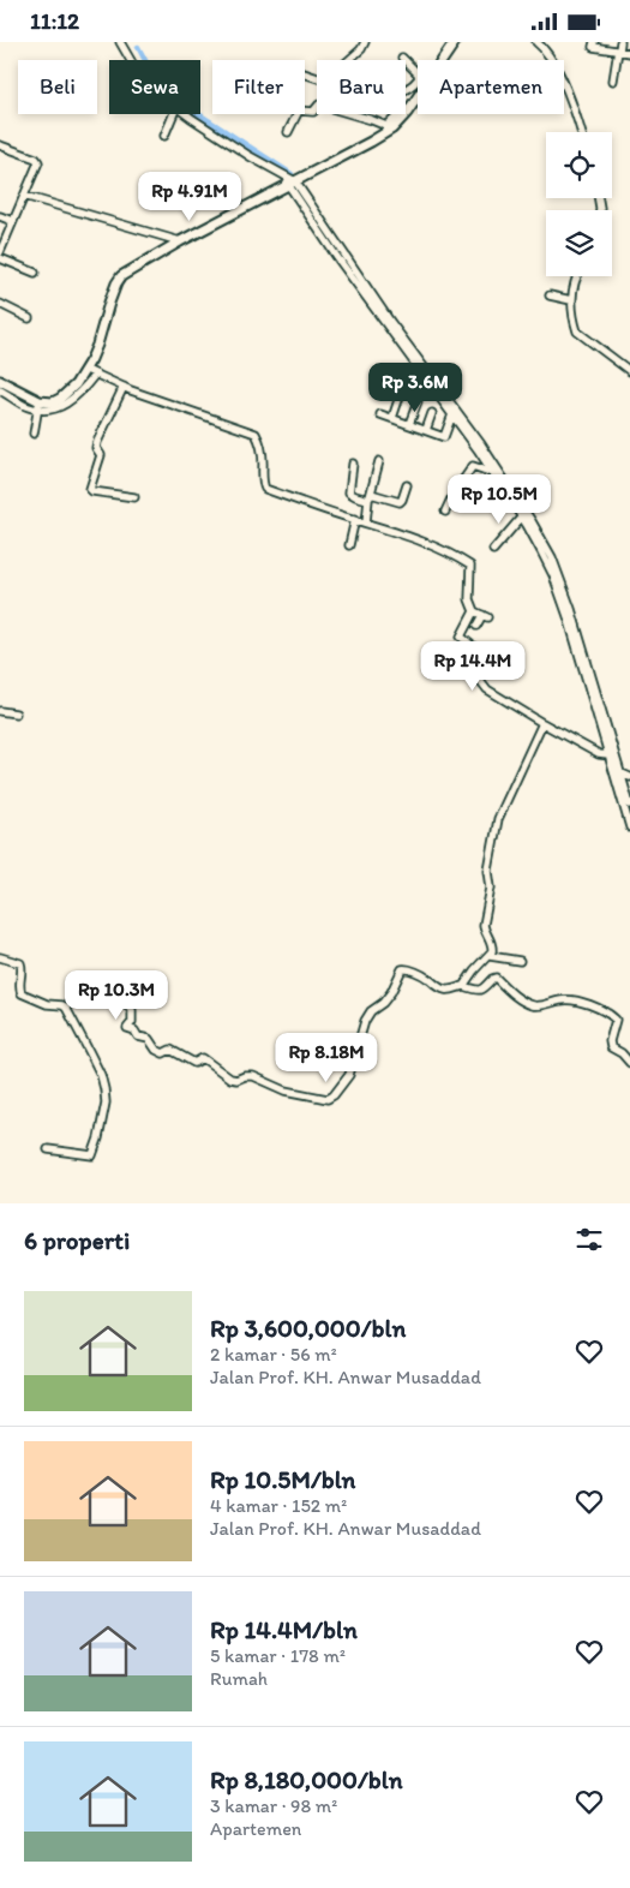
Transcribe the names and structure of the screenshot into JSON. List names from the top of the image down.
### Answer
{
  "page": {
    "status": "11:12",
    "chip": [
      "Beli",
      "Sewa",
      "Filter",
      "Baru",
      "Apartemen"
    ],
    "price": [
      "Rp 4.91M",
      "Rp 3.6M",
      "Rp 10.5M",
      "Rp 14.4M",
      "Rp 10.3M",
      "Rp 8.18M"
    ],
    "heading": "6 properti",
    "list": [
      {
        "name": "Rp 3,600,000/bln",
        "note": "2 kamar · 56 m² · Jalan Prof. KH. Anwar Musaddad"
      },
      {
        "name": "Rp 10.5M/bln",
        "note": "4 kamar · 152 m² · Jalan Prof. KH. Anwar Musaddad"
      },
      {
        "name": "Rp 14.4M/bln",
        "note": "5 kamar · 178 m² · Rumah"
      },
      {
        "name": "Rp 8,180,000/bln",
        "note": "3 kamar · 98 m² · Apartemen"
      }
    ]
  }
}
